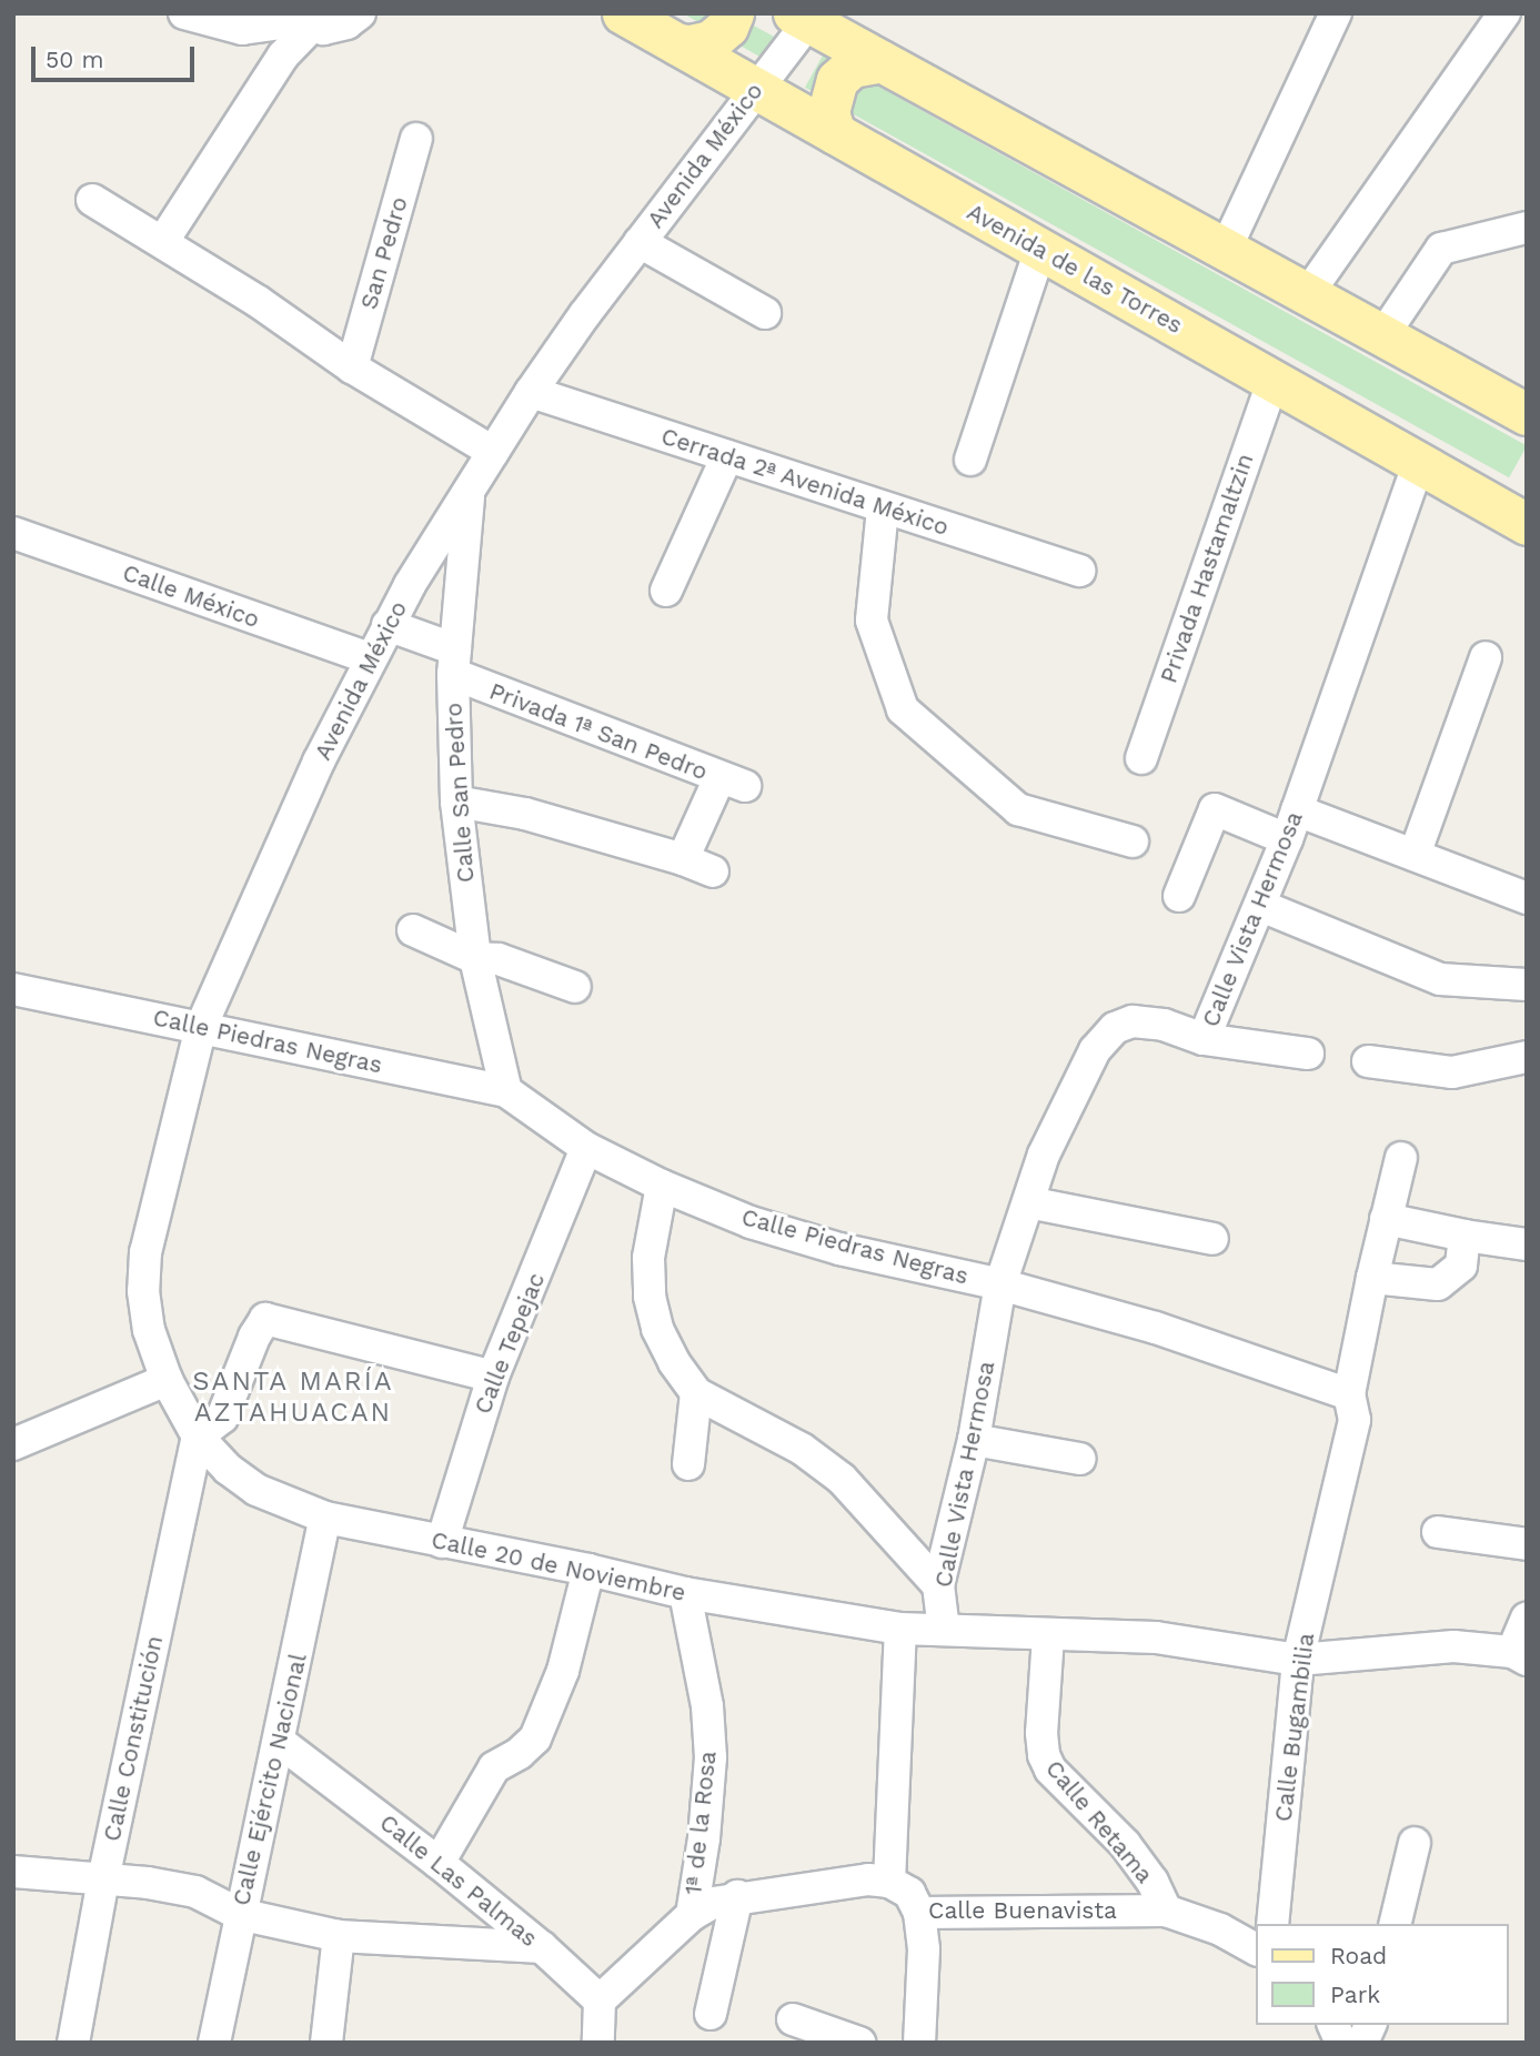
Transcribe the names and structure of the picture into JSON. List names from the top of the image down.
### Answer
{
  "streets": {
    "main road": ["Avenida de las Torres"],
    "street": [
      "Avenida México",
      "San Pedro",
      "Cerrada 2ª Avenida México",
      "Privada Hastamaltzin",
      "Calle México",
      "Privada 1ª San Pedro",
      "Calle San Pedro",
      "Calle Vista Hermosa",
      "Calle Piedras Negras",
      "Calle Tepejac",
      "Calle 20 de Noviembre",
      "Calle Bugambilia",
      "Calle Constitución",
      "Calle Ejército Nacional",
      "Calle Retama",
      "1ª de la Rosa",
      "Calle Las Palmas",
      "Calle Buenavista"
    ]
  },
  "crossings": [
    ["Avenida México", "Avenida de las Torres"],
    ["Avenida México", "Cerrada 2ª Avenida México"],
    ["Avenida México", "Calle México"],
    ["Avenida México", "Privada 1ª San Pedro"],
    ["Avenida México", "Calle San Pedro"],
    ["Avenida México", "Calle Piedras Negras"],
    ["Avenida México", "Calle 20 de Noviembre"],
    ["Avenida México", "Calle Constitución"],
    ["Avenida de las Torres", "Privada Hastamaltzin"],
    ["Avenida de las Torres", "Calle Vista Hermosa"],
    ["Privada 1ª San Pedro", "Calle San Pedro"],
    ["Calle San Pedro", "Calle Piedras Negras"],
    ["Calle Vista Hermosa", "Calle Piedras Negras"],
    ["Calle Vista Hermosa", "Calle 20 de Noviembre"],
    ["Calle Piedras Negras", "Calle Tepejac"],
    ["Calle Piedras Negras", "Calle Bugambilia"],
    ["Calle Tepejac", "Calle 20 de Noviembre"],
    ["Calle 20 de Noviembre", "Calle Bugambilia"],
    ["Calle 20 de Noviembre", "Calle Constitución"],
    ["Calle 20 de Noviembre", "Calle Ejército Nacional"],
    ["Calle 20 de Noviembre", "Calle Retama"],
    ["Calle 20 de Noviembre", "1ª de la Rosa"],
    ["Calle Ejército Nacional", "Calle Las Palmas"],
    ["Calle Retama", "Calle Buenavista"]
  ],
  "districts": ["SANTA MARÍA AZTAHUACAN"],
  "legend": ["Road", "Park"],
  "scale_bar": "50 m"
}
